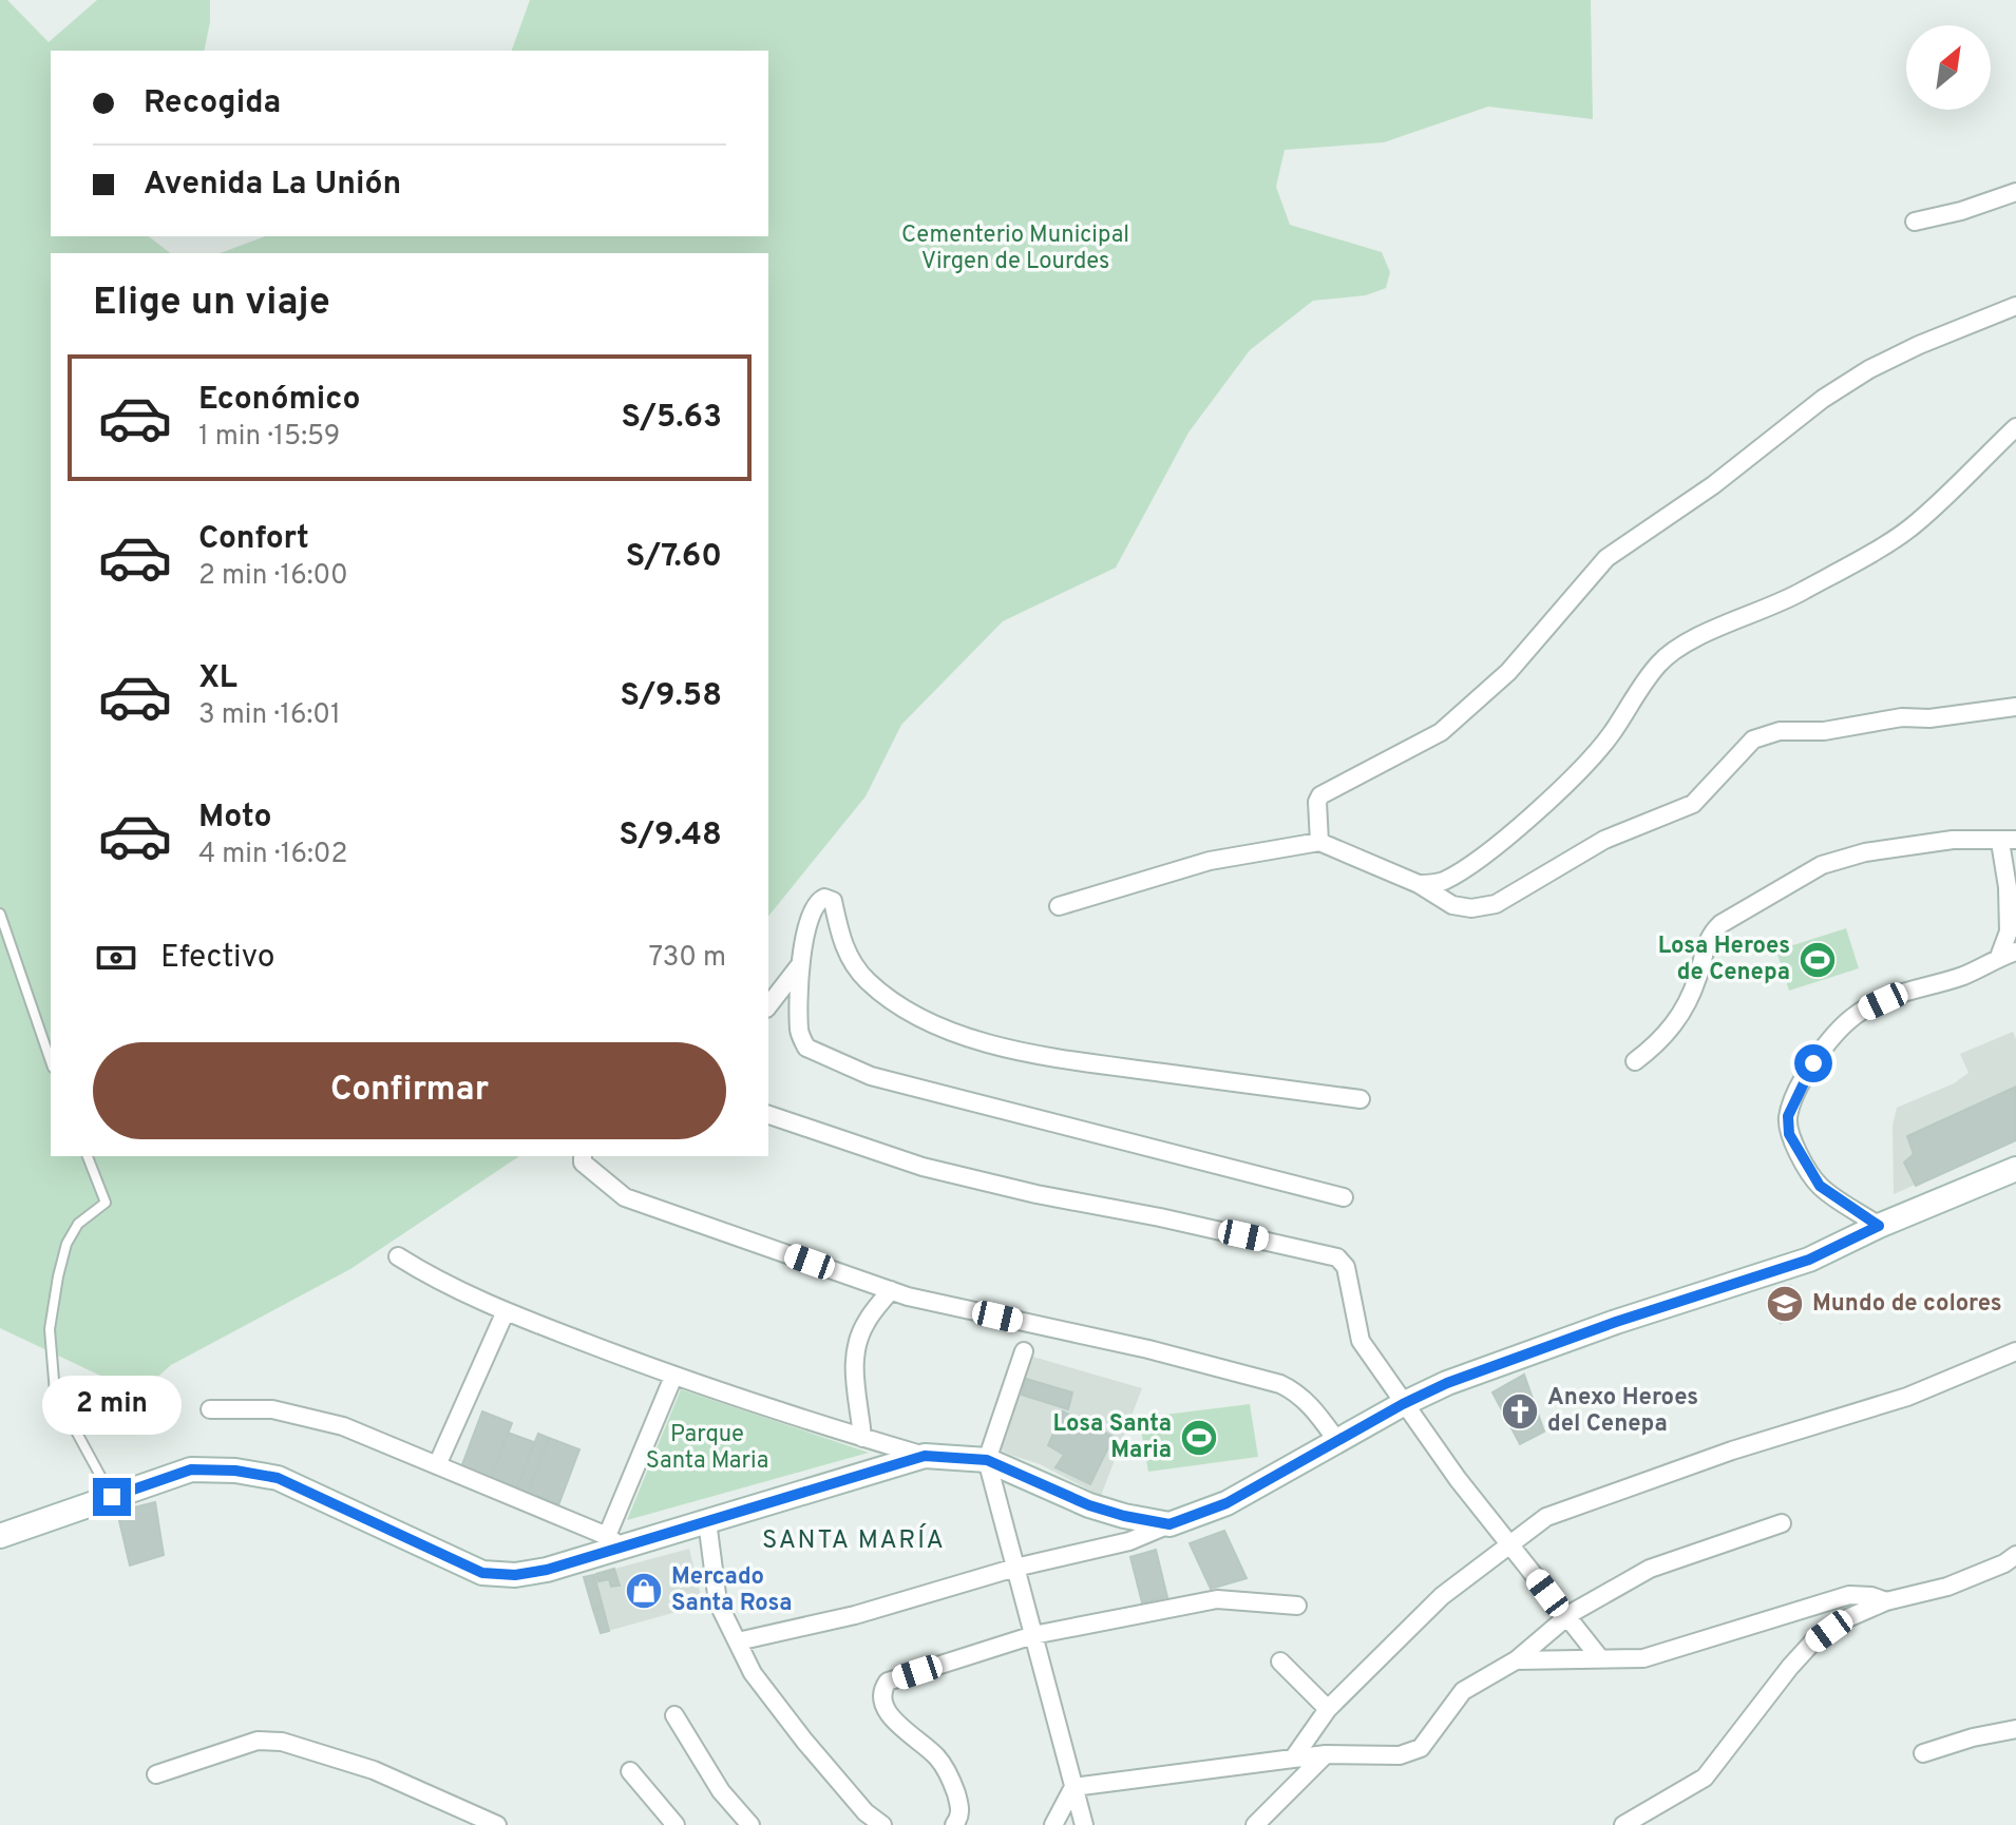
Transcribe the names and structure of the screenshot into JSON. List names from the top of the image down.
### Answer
{
  "districts": ["SANTA MARÍA"],
  "parks": ["Cementerio Municipal Virgen de Lourdes", "Parque Santa Maria"],
  "places": {
    "sports": ["Losa Heroes de Cenepa", "Losa Santa Maria"],
    "school or university": ["Mundo de colores"],
    "church": ["Anexo Heroes del Cenepa"],
    "shop": ["Mercado Santa Rosa"]
  },
  "north": "top right",
  "page": {
    "banner": ["Recogida", "Avenida La Unión"],
    "heading": "Elige un viaje",
    "list": [
      {
        "name": "Económico",
        "note": "1 min · 15:59",
        "value": "S/5.63"
      },
      {
        "name": "Confort",
        "note": "2 min · 16:00",
        "value": "S/7.60"
      },
      {
        "name": "XL",
        "note": "3 min · 16:01",
        "value": "S/9.58"
      },
      {
        "name": "Moto",
        "note": "4 min · 16:02",
        "value": "S/9.48"
      }
    ],
    "pay": ["Efectivo", "730 m"],
    "buttons": "Confirmar",
    "bubble": "2 min"
  }
}
